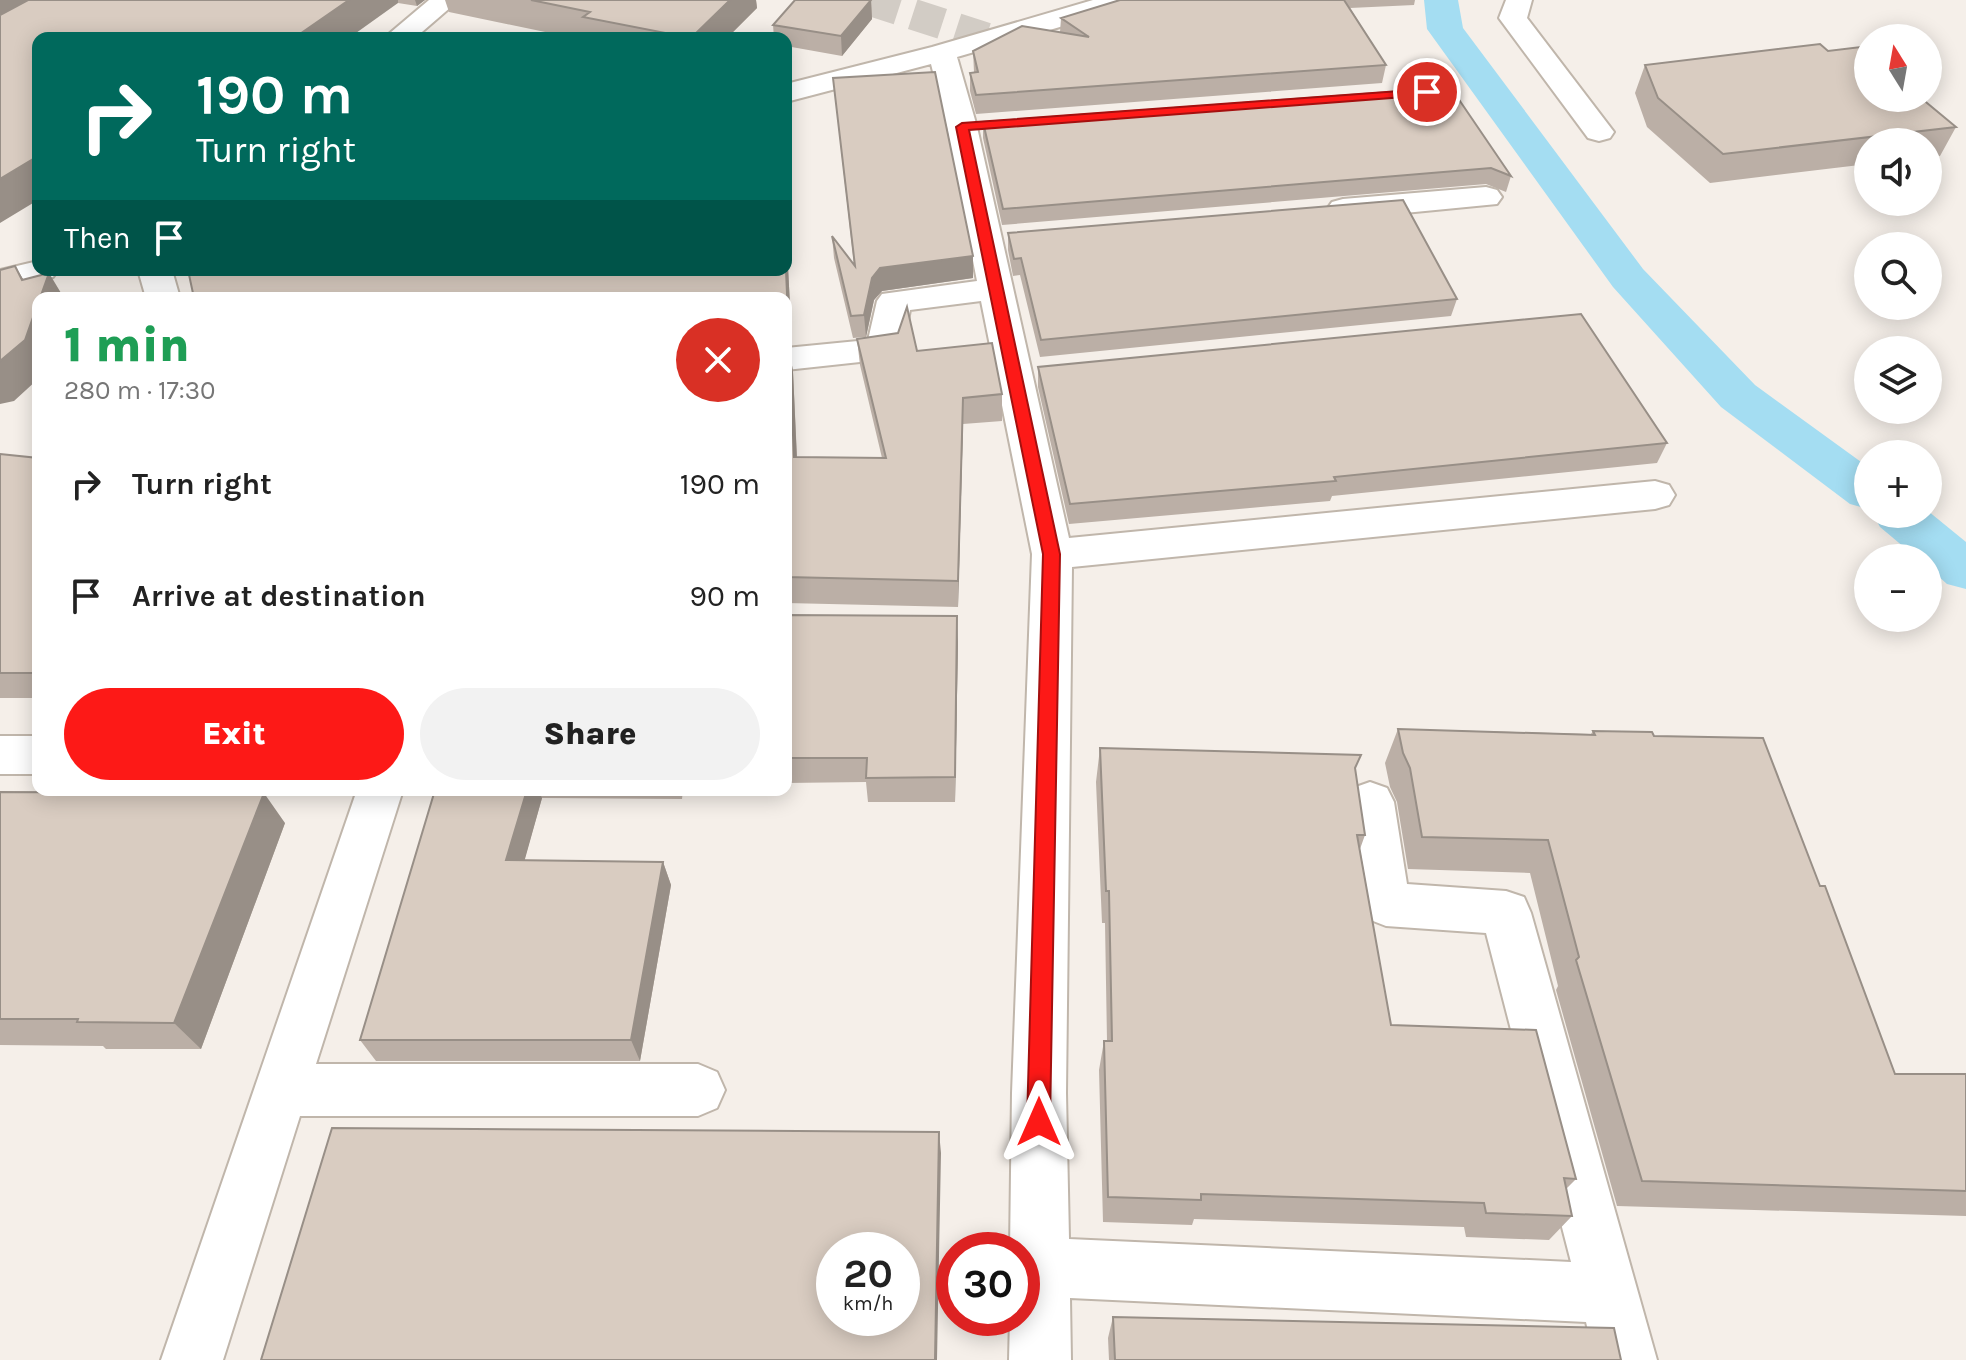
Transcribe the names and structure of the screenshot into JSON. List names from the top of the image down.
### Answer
{
  "north": "top",
  "page": {
    "map_buttons": ["+", "−"],
    "turn": ["190 m", "Turn right"],
    "then": "Then",
    "heading": ["1 min", "280 m · 17:30"],
    "list": [
      {
        "name": "Turn right",
        "value": "190 m"
      },
      {
        "name": "Arrive at destination",
        "value": "90 m"
      }
    ],
    "buttons": ["Exit", "Share"],
    "speed": "20 km/h",
    "limit": "30"
  }
}
